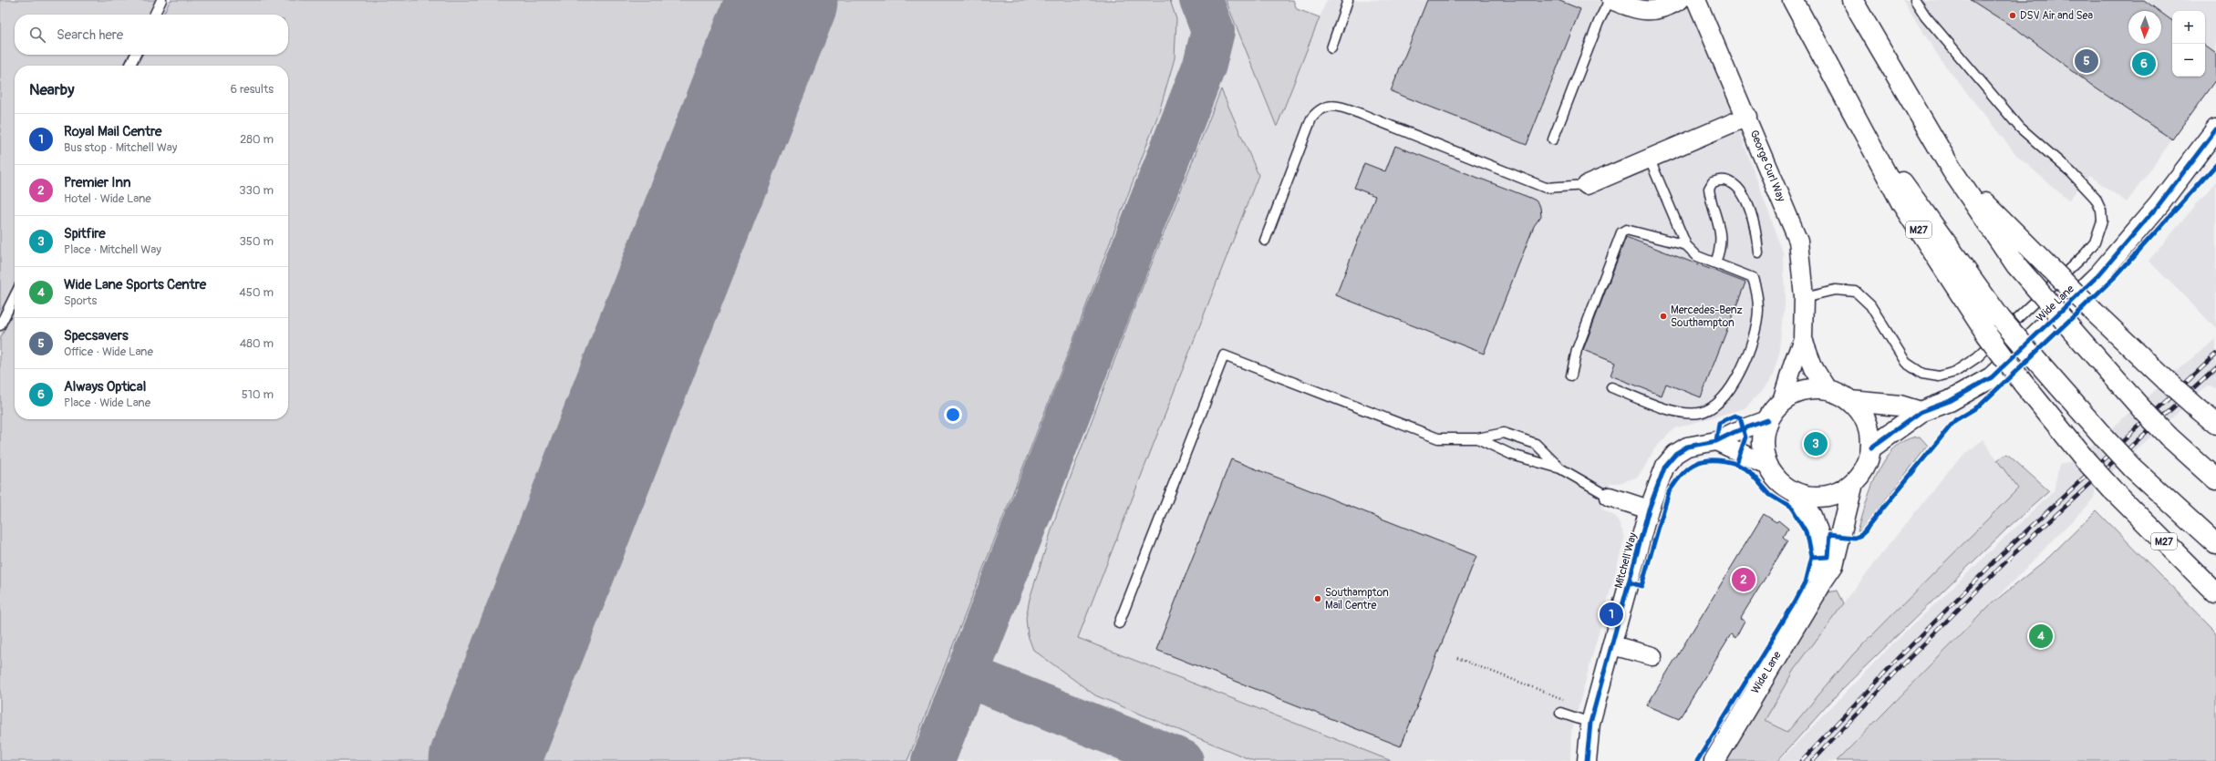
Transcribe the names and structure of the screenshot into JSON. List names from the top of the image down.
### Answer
{
  "streets": {
    "main road": ["M27", "Wide Lane"],
    "street": ["George Curl Way", "Mitchell Way"]
  },
  "crossings": [
    ["George Curl Way", "Wide Lane"],
    ["George Curl Way", "Mitchell Way"],
    ["Wide Lane", "Mitchell Way"]
  ],
  "places": ["DSV Air and Sea", "Mercedes-Benz Southampton", "Southampton Mail Centre"],
  "north": "bottom",
  "page": {
    "map_buttons": ["+", "−"],
    "search": "Search here",
    "pins": [
      "5",
      "6",
      "3",
      "2",
      "1",
      "4"
    ],
    "heading": ["Nearby", "6 results"],
    "list": [
      {
        "mark": "1",
        "name": "Royal Mail Centre",
        "note": "Bus stop · Mitchell Way",
        "value": "280 m"
      },
      {
        "mark": "2",
        "name": "Premier Inn",
        "note": "Hotel · Wide Lane",
        "value": "330 m"
      },
      {
        "mark": "3",
        "name": "Spitfire",
        "note": "Place · Mitchell Way",
        "value": "350 m"
      },
      {
        "mark": "4",
        "name": "Wide Lane Sports Centre",
        "note": "Sports",
        "value": "450 m"
      },
      {
        "mark": "5",
        "name": "Specsavers",
        "note": "Office · Wide Lane",
        "value": "480 m"
      },
      {
        "mark": "6",
        "name": "Always Optical",
        "note": "Place · Wide Lane",
        "value": "510 m"
      }
    ]
  }
}
